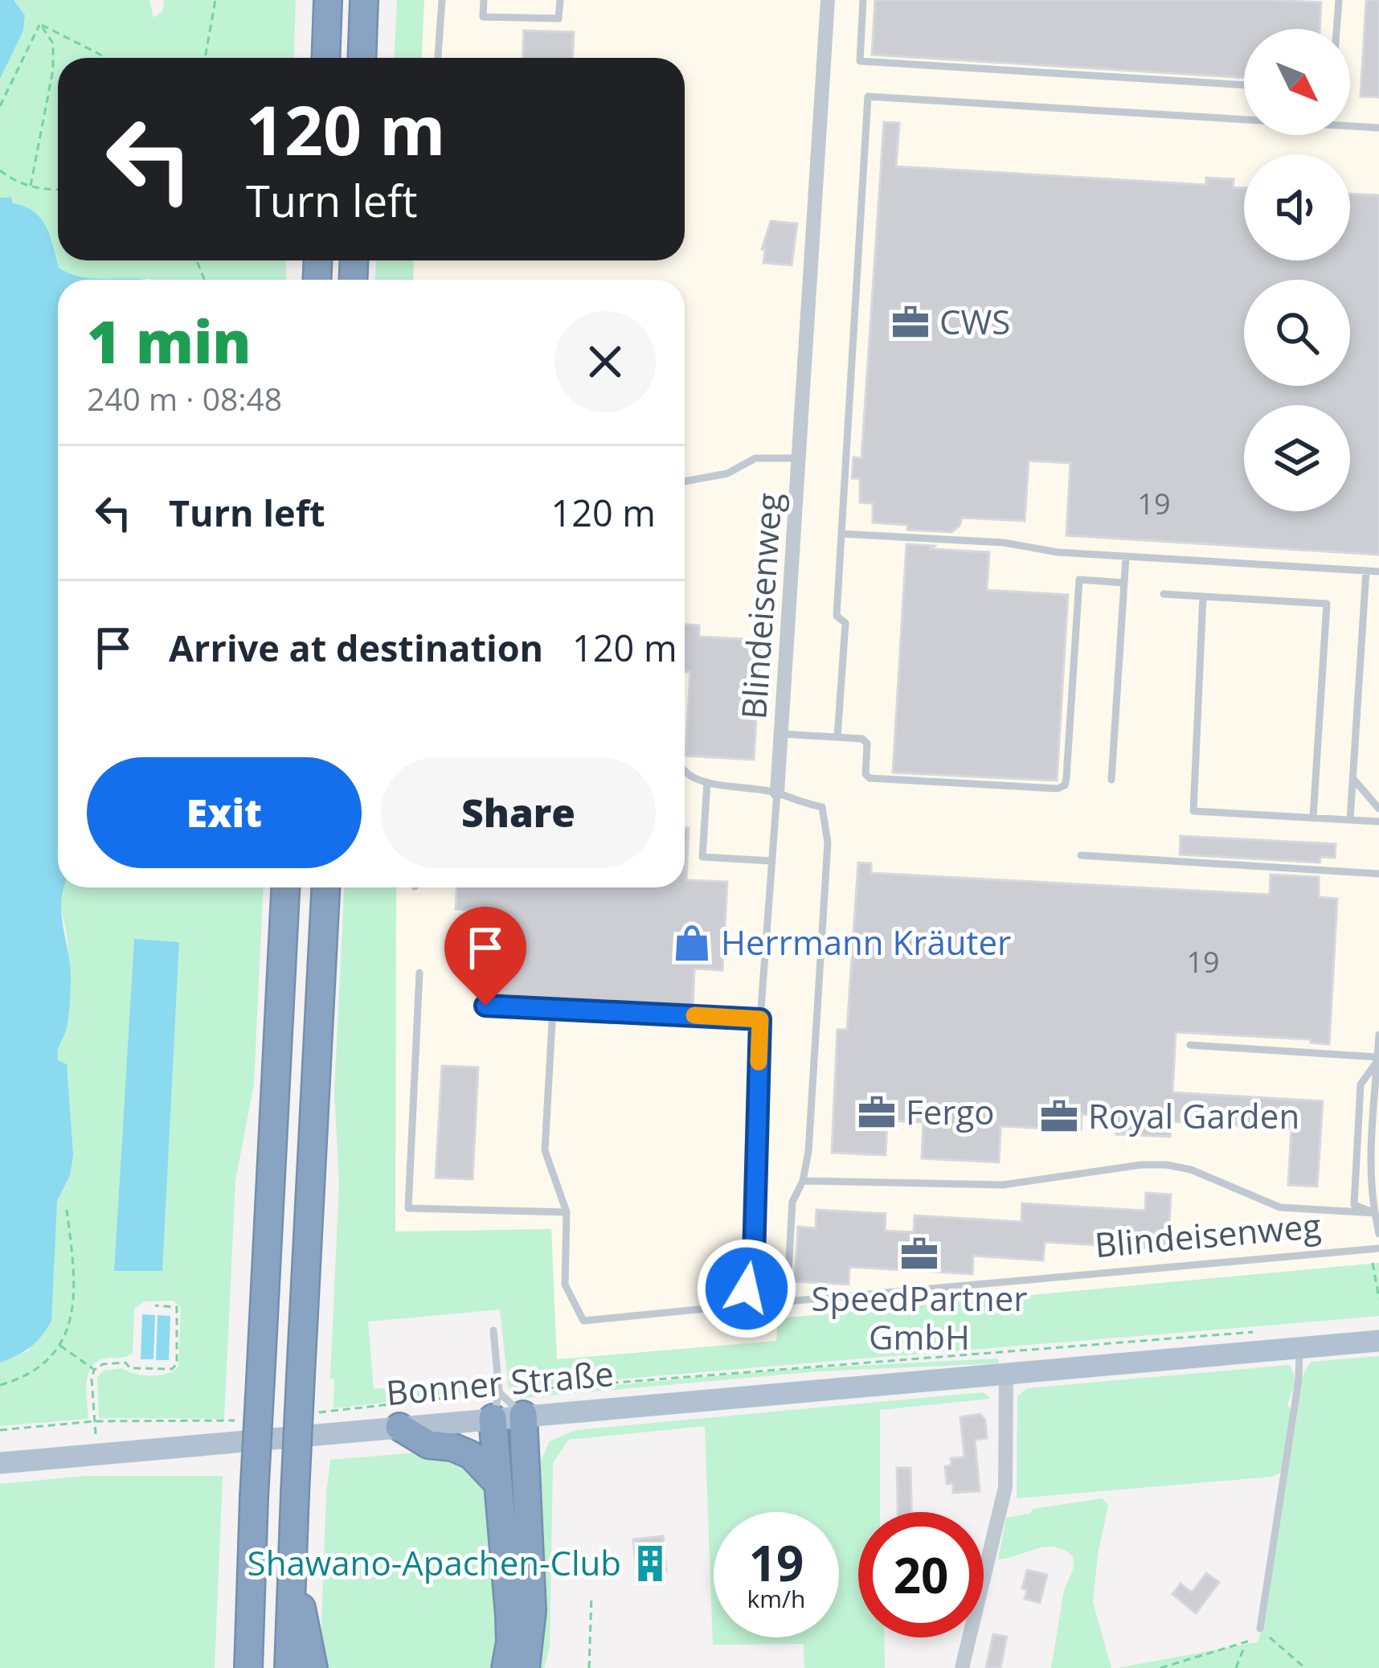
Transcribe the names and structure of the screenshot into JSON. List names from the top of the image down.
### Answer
{
  "streets": {
    "main road": ["Bonner Straße"],
    "street": ["Blindeisenweg"]
  },
  "places": {
    "office": [
      "CWS",
      "Fergo",
      "Royal Garden",
      "SpeedPartner GmbH"
    ],
    "shop": ["Herrmann Kräuter"],
    "building": ["Shawano-Apachen-Club"]
  },
  "house_numbers": ["19", "19"],
  "north": "bottom right",
  "page": {
    "turn": ["120 m", "Turn left"],
    "heading": ["1 min", "240 m · 08:48"],
    "list": [
      {
        "name": "Turn left",
        "value": "120 m"
      },
      {
        "name": "Arrive at destination",
        "value": "120 m"
      }
    ],
    "buttons": ["Exit", "Share"],
    "speed": "19 km/h",
    "limit": "20"
  }
}
